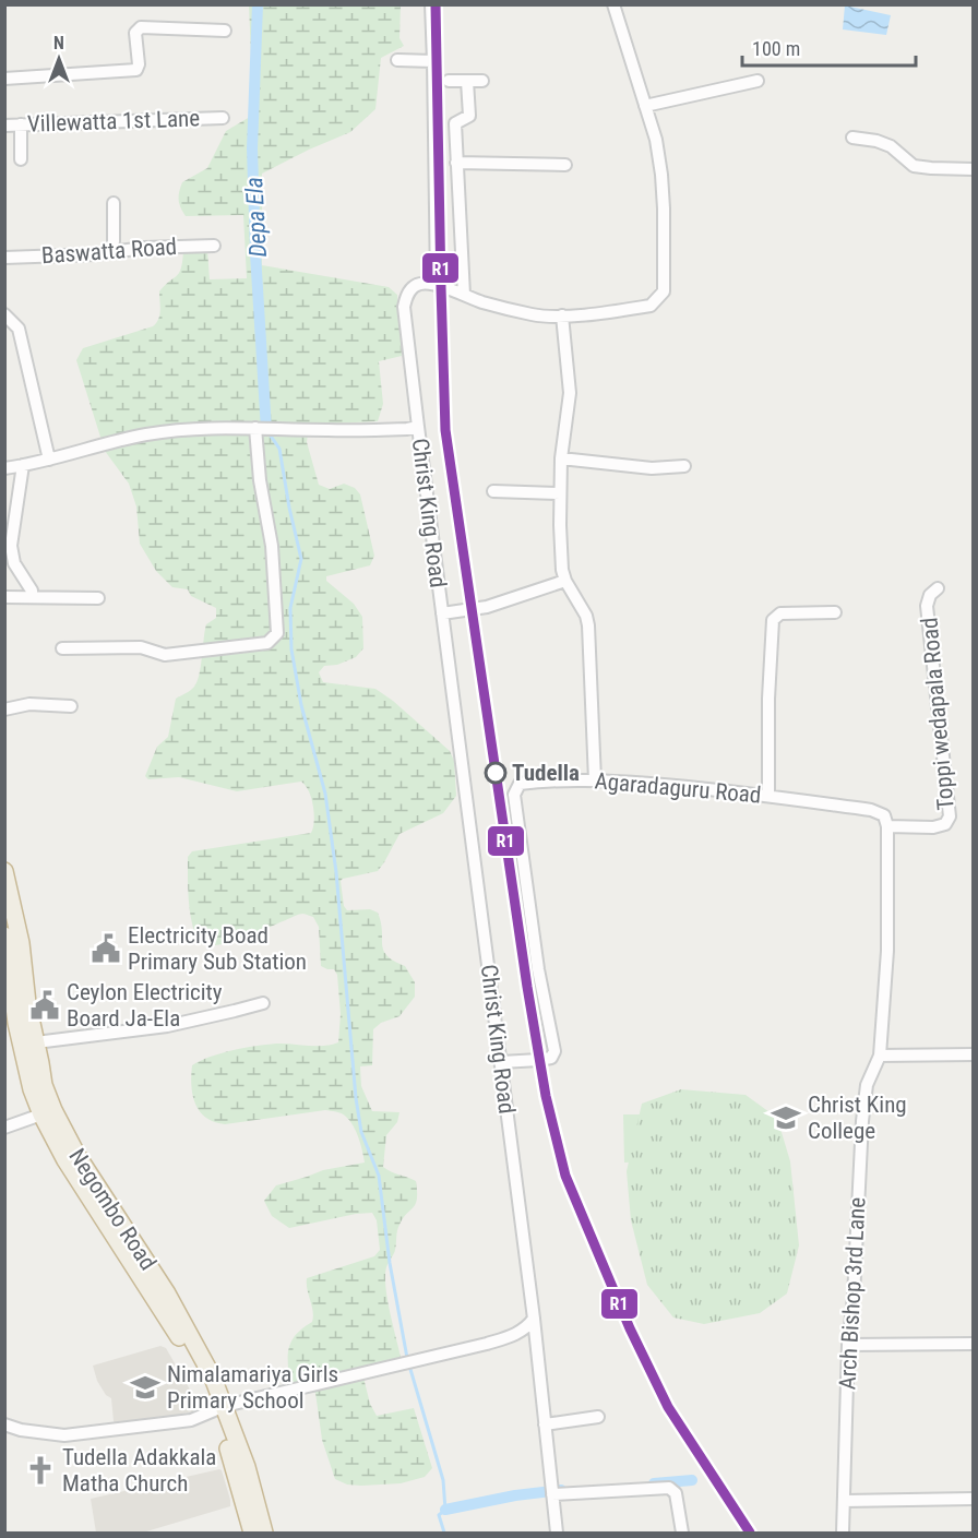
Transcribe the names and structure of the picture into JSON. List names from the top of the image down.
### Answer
{
  "streets": {
    "highway": ["Negombo Road"],
    "street": [
      "Villewatta 1st Lane",
      "Baswatta Road",
      "Christ King Road",
      "Toppi wedapala Road",
      "Agaradaguru Road",
      "Arch Bishop 3rd Lane"
    ]
  },
  "crossings": [
    ["Christ King Road", "Agaradaguru Road"],
    ["Toppi wedapala Road", "Agaradaguru Road"]
  ],
  "water": ["Depa Ela"],
  "places": {
    "other": ["Tudella"],
    "public building": ["Electricity Boad Primary Sub Station", "Ceylon Electricity Board Ja-Ela"],
    "school or university": ["Christ King College", "Nimalamariya Girls Primary School"],
    "church": ["Tudella Adakkala Matha Church"]
  },
  "lines": ["transit line R1"],
  "scale_bar": "100 m",
  "north": "top"
}
